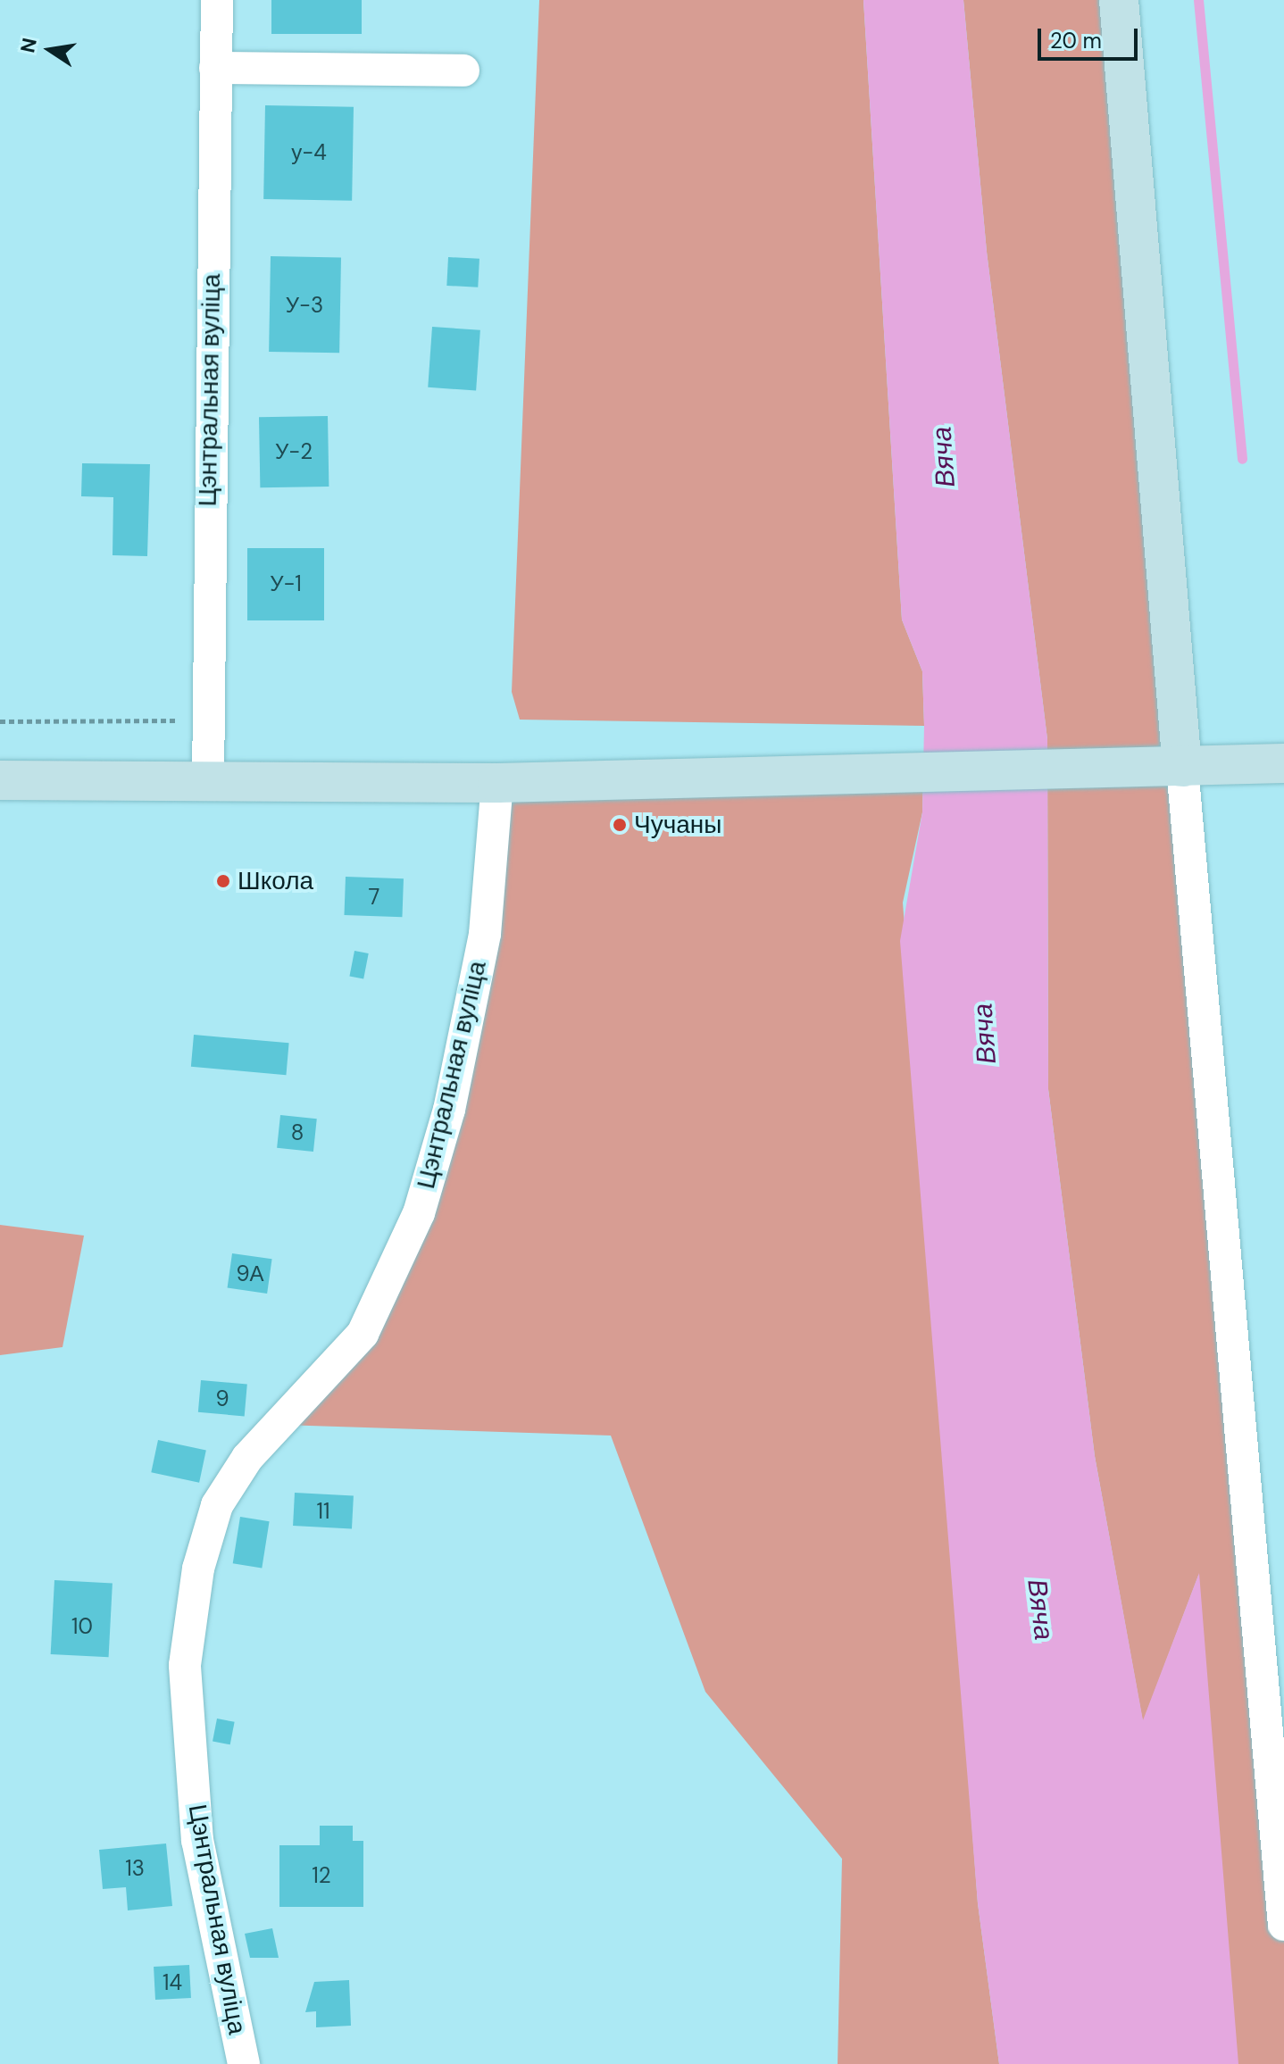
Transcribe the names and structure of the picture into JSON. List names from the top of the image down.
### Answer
{
  "streets": {
    "street": ["Цэнтральная вуліца"]
  },
  "water": ["Вяча"],
  "places": ["Чучаны", "Школа"],
  "house_numbers": [
    "у-4",
    "У-3",
    "У-2",
    "У-1",
    "7",
    "8",
    "9А",
    "9",
    "11",
    "10",
    "13",
    "12",
    "14"
  ],
  "scale_bar": "20 m",
  "north": "left"
}
